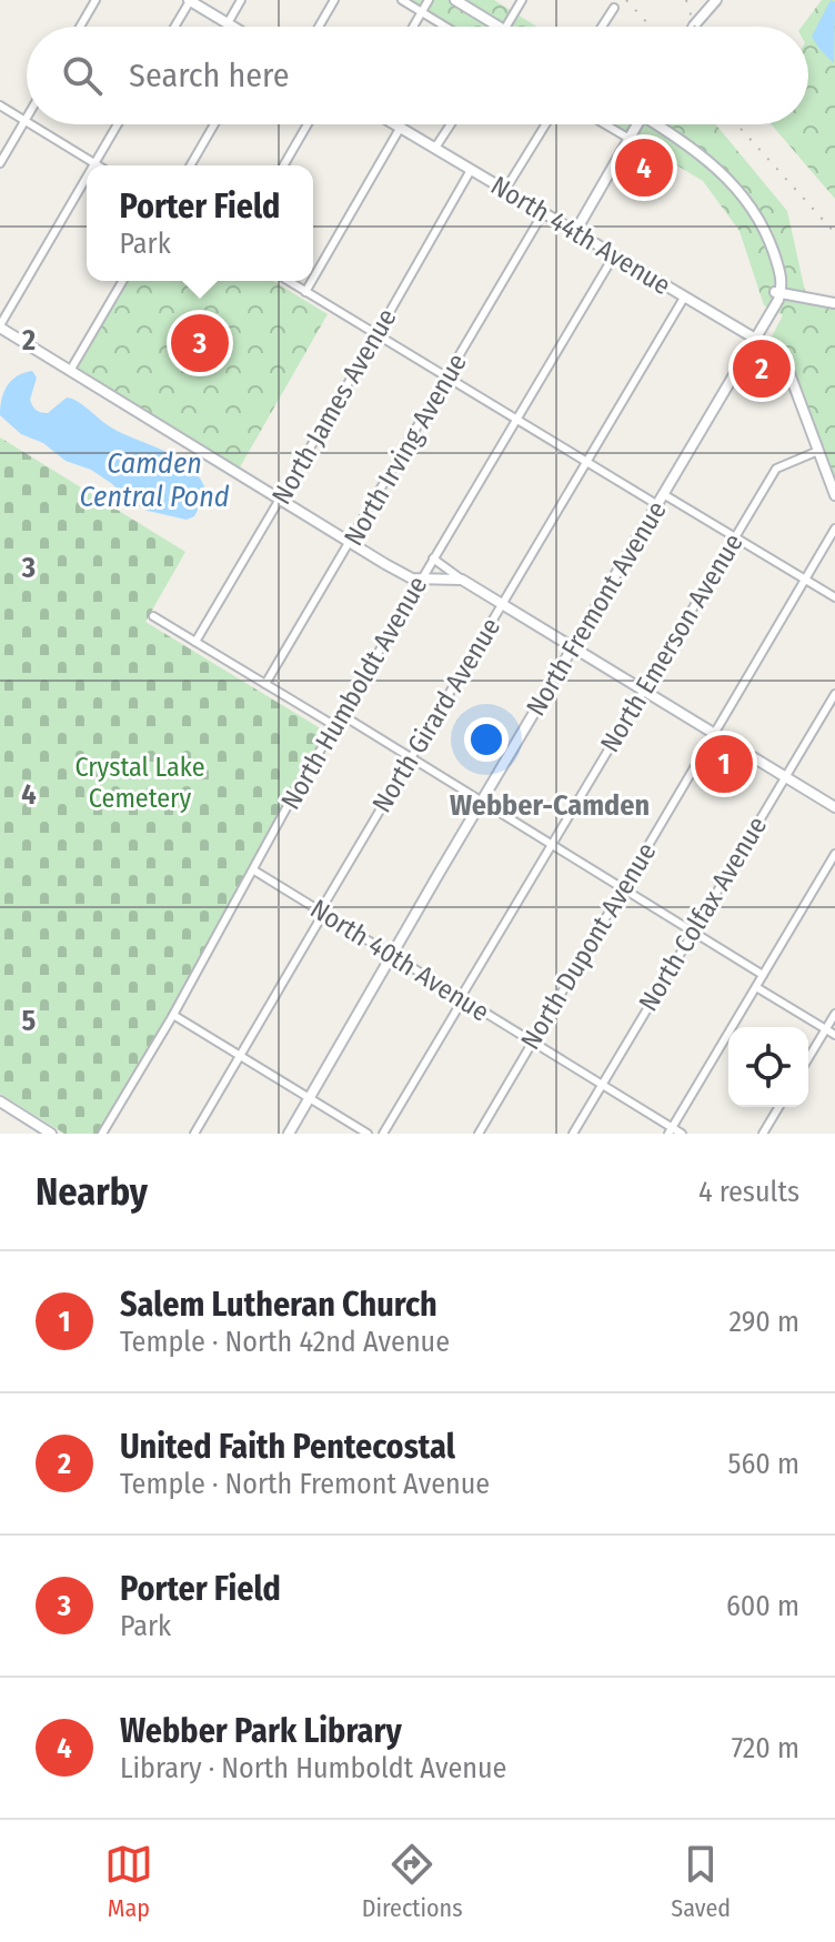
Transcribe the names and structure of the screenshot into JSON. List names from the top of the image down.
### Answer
{
  "streets": {
    "street": [
      "North 44th Avenue",
      "North James Avenue",
      "North Irving Avenue",
      "North Fremont Avenue",
      "North Emerson Avenue",
      "North Humboldt Avenue",
      "North Girard Avenue",
      "North Colfax Avenue",
      "North Dupont Avenue",
      "North 40th Avenue"
    ]
  },
  "crossings": [
    ["North 44th Avenue", "North James Avenue"],
    ["North 44th Avenue", "North Irving Avenue"],
    ["North 44th Avenue", "North Fremont Avenue"],
    ["North 44th Avenue", "North Emerson Avenue"],
    ["North 44th Avenue", "North Humboldt Avenue"],
    ["North 44th Avenue", "North Girard Avenue"],
    ["North Fremont Avenue", "North 40th Avenue"],
    ["North Emerson Avenue", "North 40th Avenue"],
    ["North Humboldt Avenue", "North 40th Avenue"],
    ["North Girard Avenue", "North 40th Avenue"],
    ["North Colfax Avenue", "North 40th Avenue"],
    ["North Dupont Avenue", "North 40th Avenue"]
  ],
  "districts": ["Webber-Camden"],
  "water": ["Camden Central Pond"],
  "parks": ["Crystal Lake Cemetery"],
  "page": {
    "search": "Search here",
    "pins": [
      "4",
      "3",
      "2",
      "1"
    ],
    "popup": ["Porter Field", "Park"],
    "heading": ["Nearby", "4 results"],
    "list": [
      {
        "mark": "1",
        "name": "Salem Lutheran Church",
        "note": "Temple · North 42nd Avenue",
        "value": "290 m"
      },
      {
        "mark": "2",
        "name": "United Faith Pentecostal",
        "note": "Temple · North Fremont Avenue",
        "value": "560 m"
      },
      {
        "mark": "3",
        "name": "Porter Field",
        "note": "Park",
        "value": "600 m"
      },
      {
        "mark": "4",
        "name": "Webber Park Library",
        "note": "Library · North Humboldt Avenue",
        "value": "720 m"
      }
    ],
    "nav": ["Map", "Directions", "Saved"]
  },
  "grid": {
    "rows": [
      "2",
      "3",
      "4",
      "5"
    ]
  }
}
